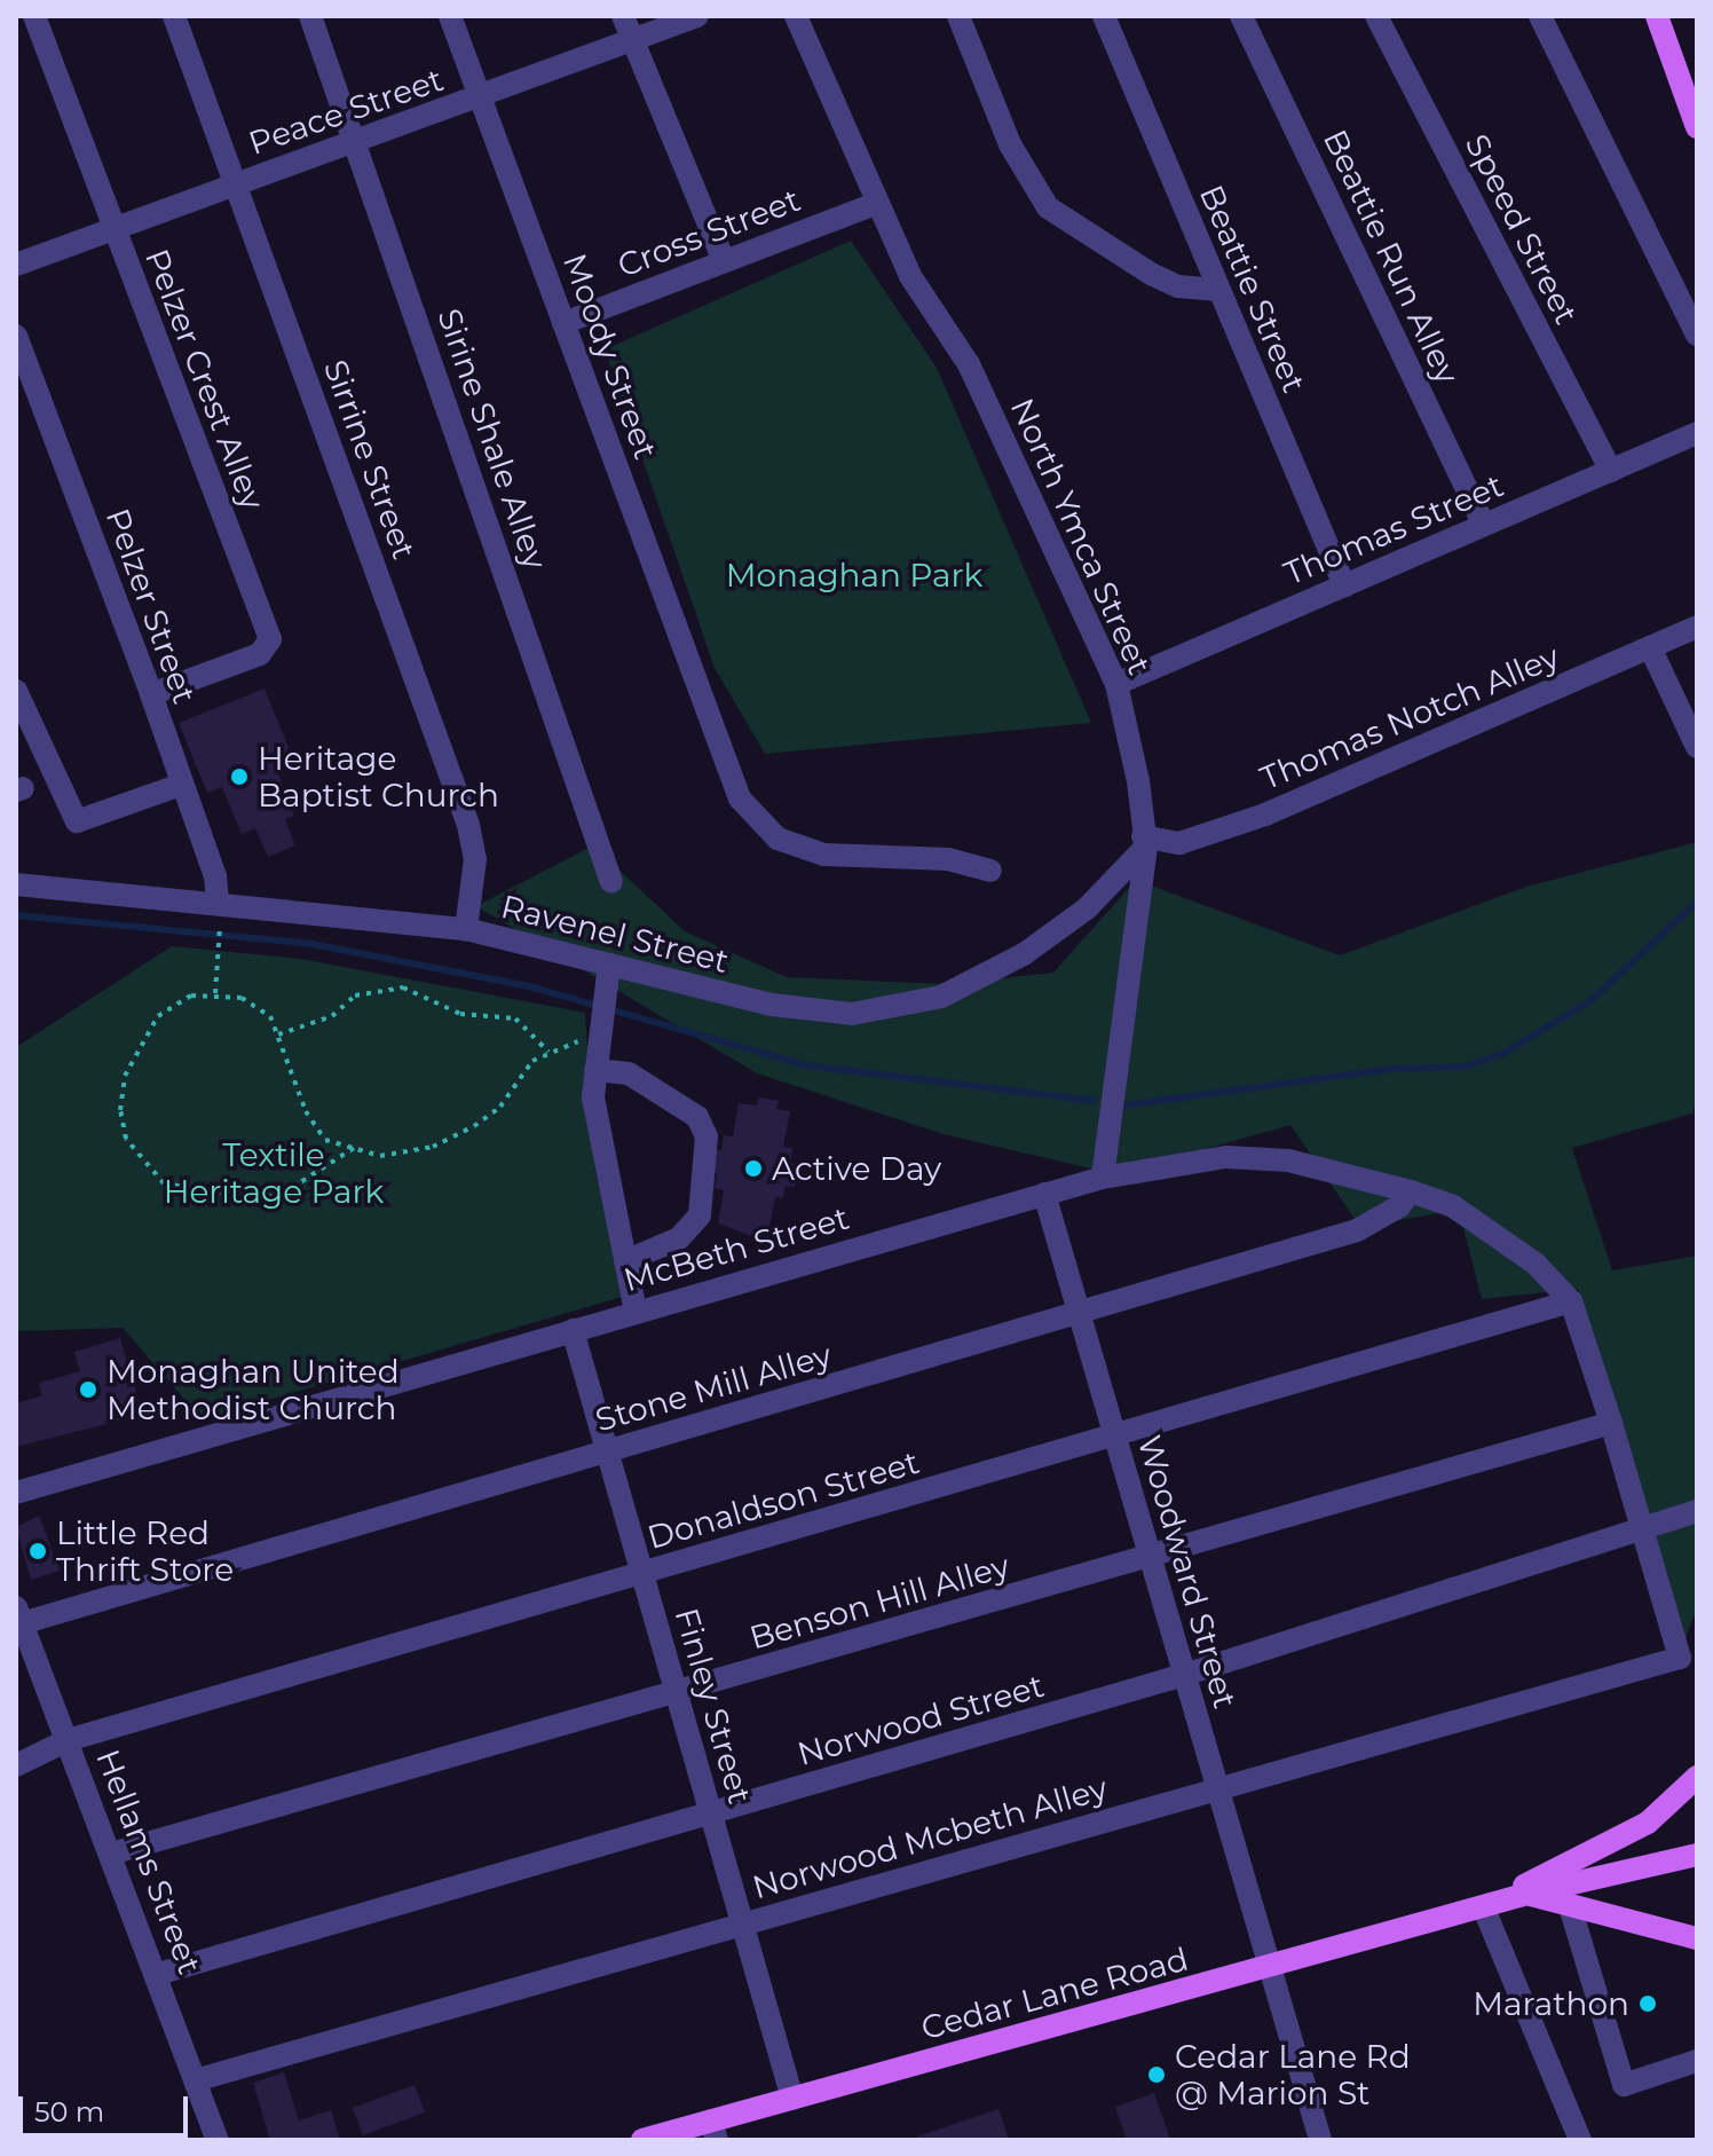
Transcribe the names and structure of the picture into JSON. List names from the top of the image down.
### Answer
{
  "streets": {
    "main road": ["Cedar Lane Road"],
    "street": [
      "Peace Street",
      "Speed Street",
      "Cross Street",
      "Beattie Run Alley",
      "Beattie Street",
      "Moody Street",
      "Pelzer Crest Alley",
      "Sirine Shale Alley",
      "Sirrine Street",
      "Thomas Street",
      "North Ymca Street",
      "Pelzer Street",
      "Thomas Notch Alley",
      "Ravenel Street",
      "McBeth Street",
      "Stone Mill Alley",
      "Donaldson Street",
      "Woodward Street",
      "Benson Hill Alley",
      "Finley Street",
      "Norwood Street",
      "Norwood Mcbeth Alley",
      "Hellams Street"
    ]
  },
  "crossings": [
    ["Peace Street", "Moody Street"],
    ["Peace Street", "Pelzer Crest Alley"],
    ["Peace Street", "Sirine Shale Alley"],
    ["Peace Street", "Sirrine Street"],
    ["Speed Street", "Thomas Street"],
    ["Cross Street", "Moody Street"],
    ["Cross Street", "North Ymca Street"],
    ["Beattie Run Alley", "Thomas Street"],
    ["Beattie Street", "Thomas Street"],
    ["Pelzer Crest Alley", "Pelzer Street"],
    ["Sirrine Street", "Ravenel Street"],
    ["Thomas Street", "North Ymca Street"],
    ["North Ymca Street", "Thomas Notch Alley"],
    ["North Ymca Street", "Ravenel Street"],
    ["North Ymca Street", "McBeth Street"],
    ["Pelzer Street", "Ravenel Street"],
    ["Thomas Notch Alley", "Ravenel Street"],
    ["McBeth Street", "Stone Mill Alley"],
    ["McBeth Street", "Donaldson Street"],
    ["McBeth Street", "Woodward Street"],
    ["McBeth Street", "Benson Hill Alley"],
    ["McBeth Street", "Finley Street"],
    ["McBeth Street", "Norwood Street"],
    ["McBeth Street", "Norwood Mcbeth Alley"],
    ["Stone Mill Alley", "Woodward Street"],
    ["Stone Mill Alley", "Finley Street"],
    ["Stone Mill Alley", "Hellams Street"],
    ["Donaldson Street", "Woodward Street"],
    ["Donaldson Street", "Finley Street"],
    ["Donaldson Street", "Hellams Street"],
    ["Woodward Street", "Benson Hill Alley"],
    ["Woodward Street", "Norwood Street"],
    ["Woodward Street", "Norwood Mcbeth Alley"],
    ["Woodward Street", "Cedar Lane Road"],
    ["Benson Hill Alley", "Finley Street"],
    ["Benson Hill Alley", "Hellams Street"],
    ["Finley Street", "Norwood Street"],
    ["Finley Street", "Norwood Mcbeth Alley"],
    ["Finley Street", "Cedar Lane Road"],
    ["Norwood Street", "Hellams Street"],
    ["Norwood Mcbeth Alley", "Hellams Street"]
  ],
  "parks": ["Monaghan Park", "Textile Heritage Park"],
  "places": [
    "Heritage Baptist Church",
    "Active Day",
    "Monaghan United Methodist Church",
    "Little Red Thrift Store",
    "Marathon",
    "Cedar Lane Rd @ Marion St"
  ],
  "scale_bar": "50 m"
}
